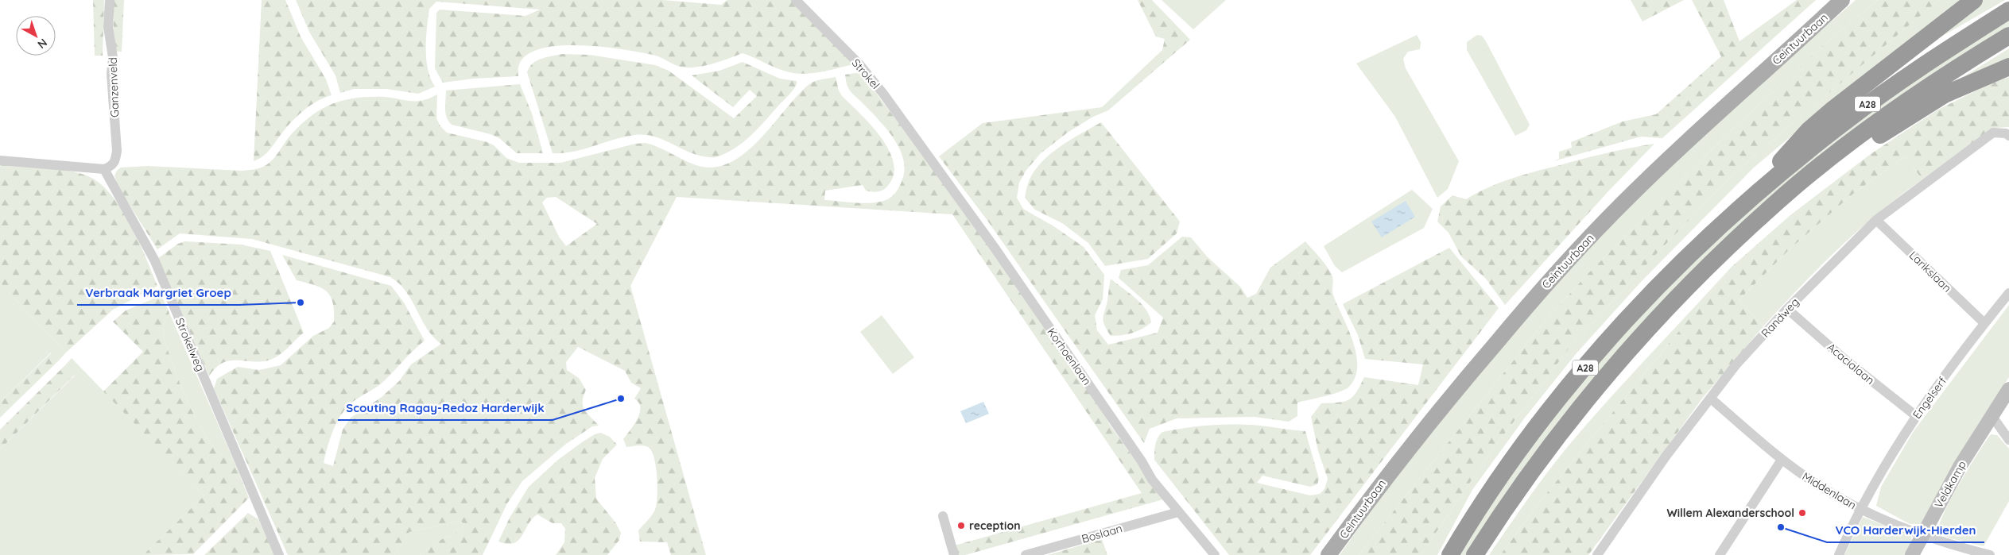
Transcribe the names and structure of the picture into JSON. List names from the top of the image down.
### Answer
{
  "streets": {
    "highway": ["A28"],
    "main road": ["Ceintuurbaan"],
    "street": [
      "Strokel",
      "Ganzenveld",
      "Larikslaan",
      "Randweg",
      "Strokelweg",
      "Korhoenlaan",
      "Acacialaan",
      "Engelserf",
      "Veldkamp",
      "Middenlaan",
      "Boslaan"
    ]
  },
  "crossings": [
    ["Strokel", "Korhoenlaan"],
    ["Ganzenveld", "Strokelweg"],
    ["Larikslaan", "Randweg"],
    ["Larikslaan", "Engelserf"],
    ["Randweg", "Acacialaan"],
    ["Randweg", "Middenlaan"],
    ["Korhoenlaan", "Boslaan"],
    ["Acacialaan", "Engelserf"],
    ["Engelserf", "Middenlaan"],
    ["Veldkamp", "Middenlaan"]
  ],
  "places": [
    "Verbraak Margriet Groep",
    "Scouting Ragay-Redoz Harderwijk",
    "Willem Alexanderschool",
    "reception",
    "VCO Harderwijk-Hierden"
  ],
  "north": "bottom right"
}
